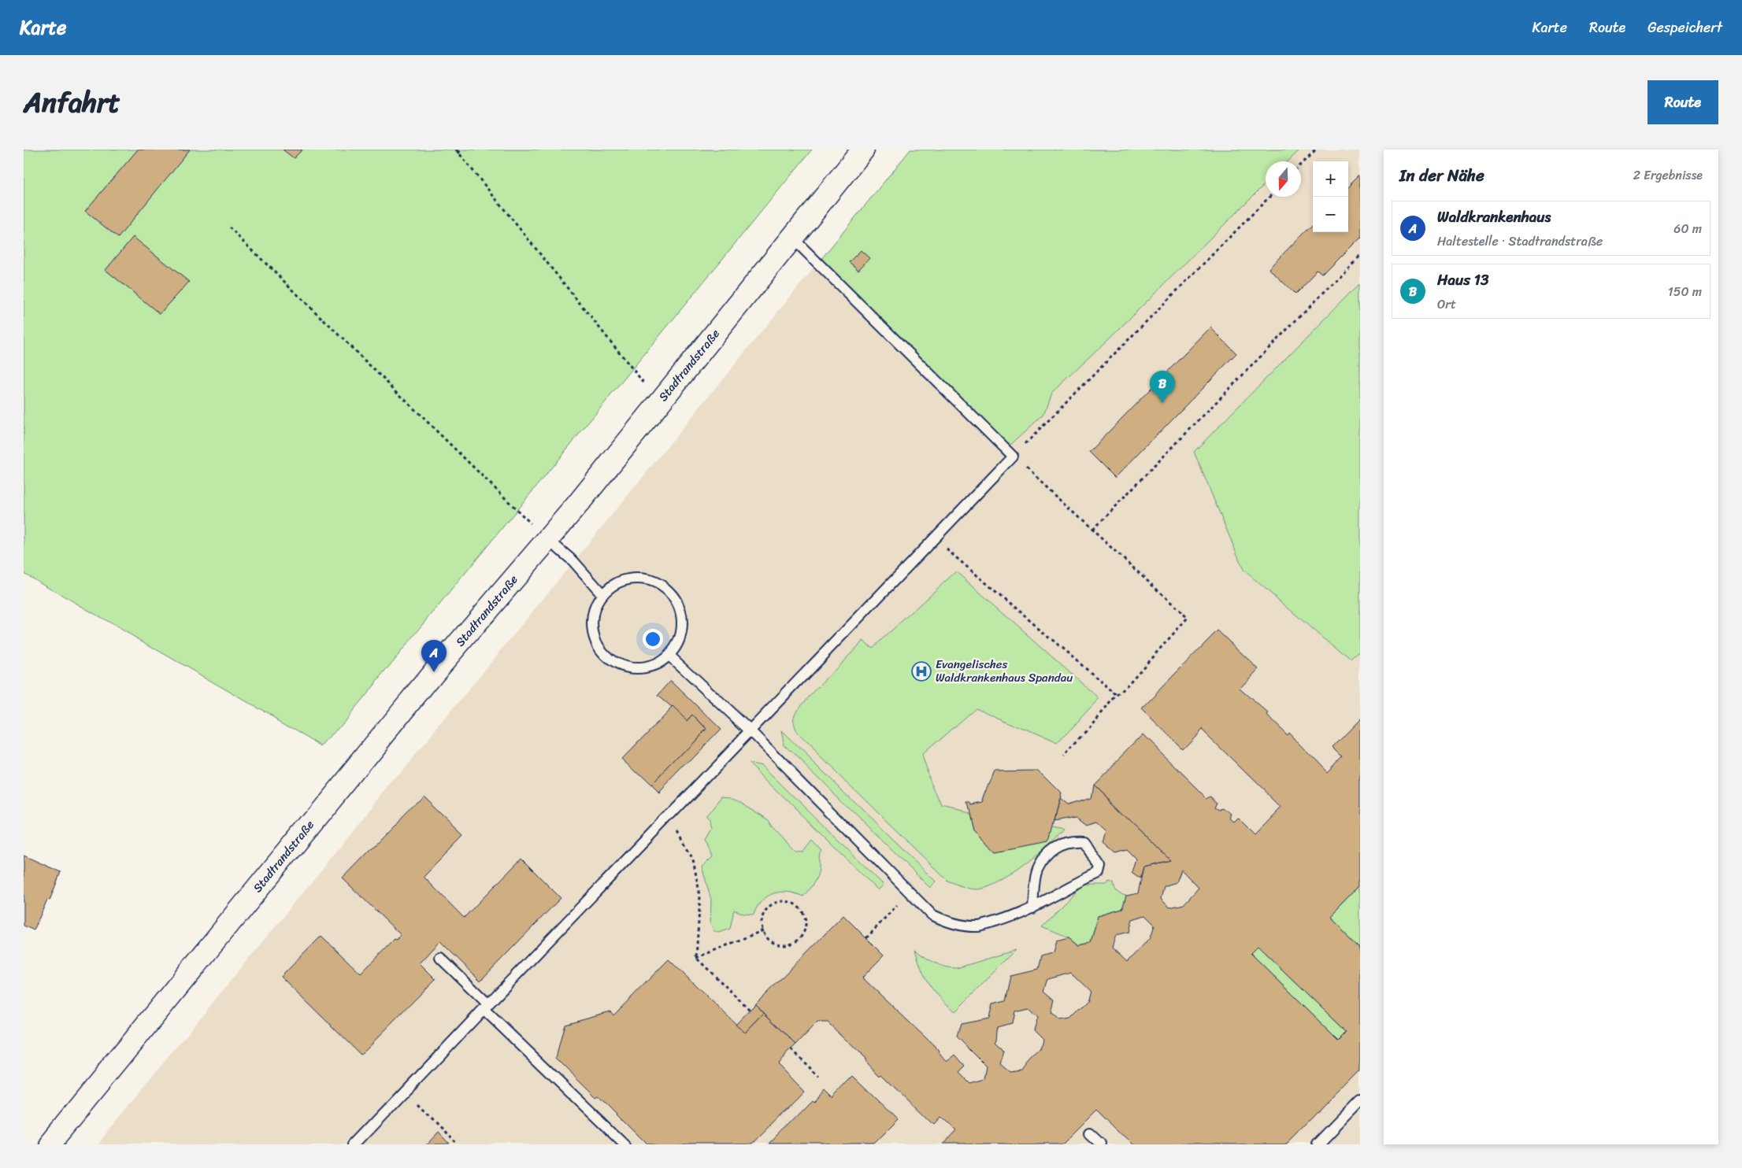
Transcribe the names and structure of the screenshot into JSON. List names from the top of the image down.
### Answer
{
  "streets": {
    "street": ["Stadtrandstraße"]
  },
  "places": {
    "hospital": ["Evangelisches Waldkrankenhaus Spandau"]
  },
  "north": "bottom",
  "page": {
    "header": "Karte",
    "nav": ["Karte", "Route", "Gespeichert"],
    "title": "Anfahrt",
    "buttons": "Route",
    "heading": ["In der Nähe", "2 Ergebnisse"],
    "map_buttons": ["+", "−"],
    "list": [
      {
        "mark": "A",
        "name": "Waldkrankenhaus",
        "note": "Haltestelle · Stadtrandstraße",
        "value": "60 m"
      },
      {
        "mark": "B",
        "name": "Haus 13",
        "note": "Ort",
        "value": "150 m"
      }
    ],
    "pins": ["B", "A"]
  }
}
